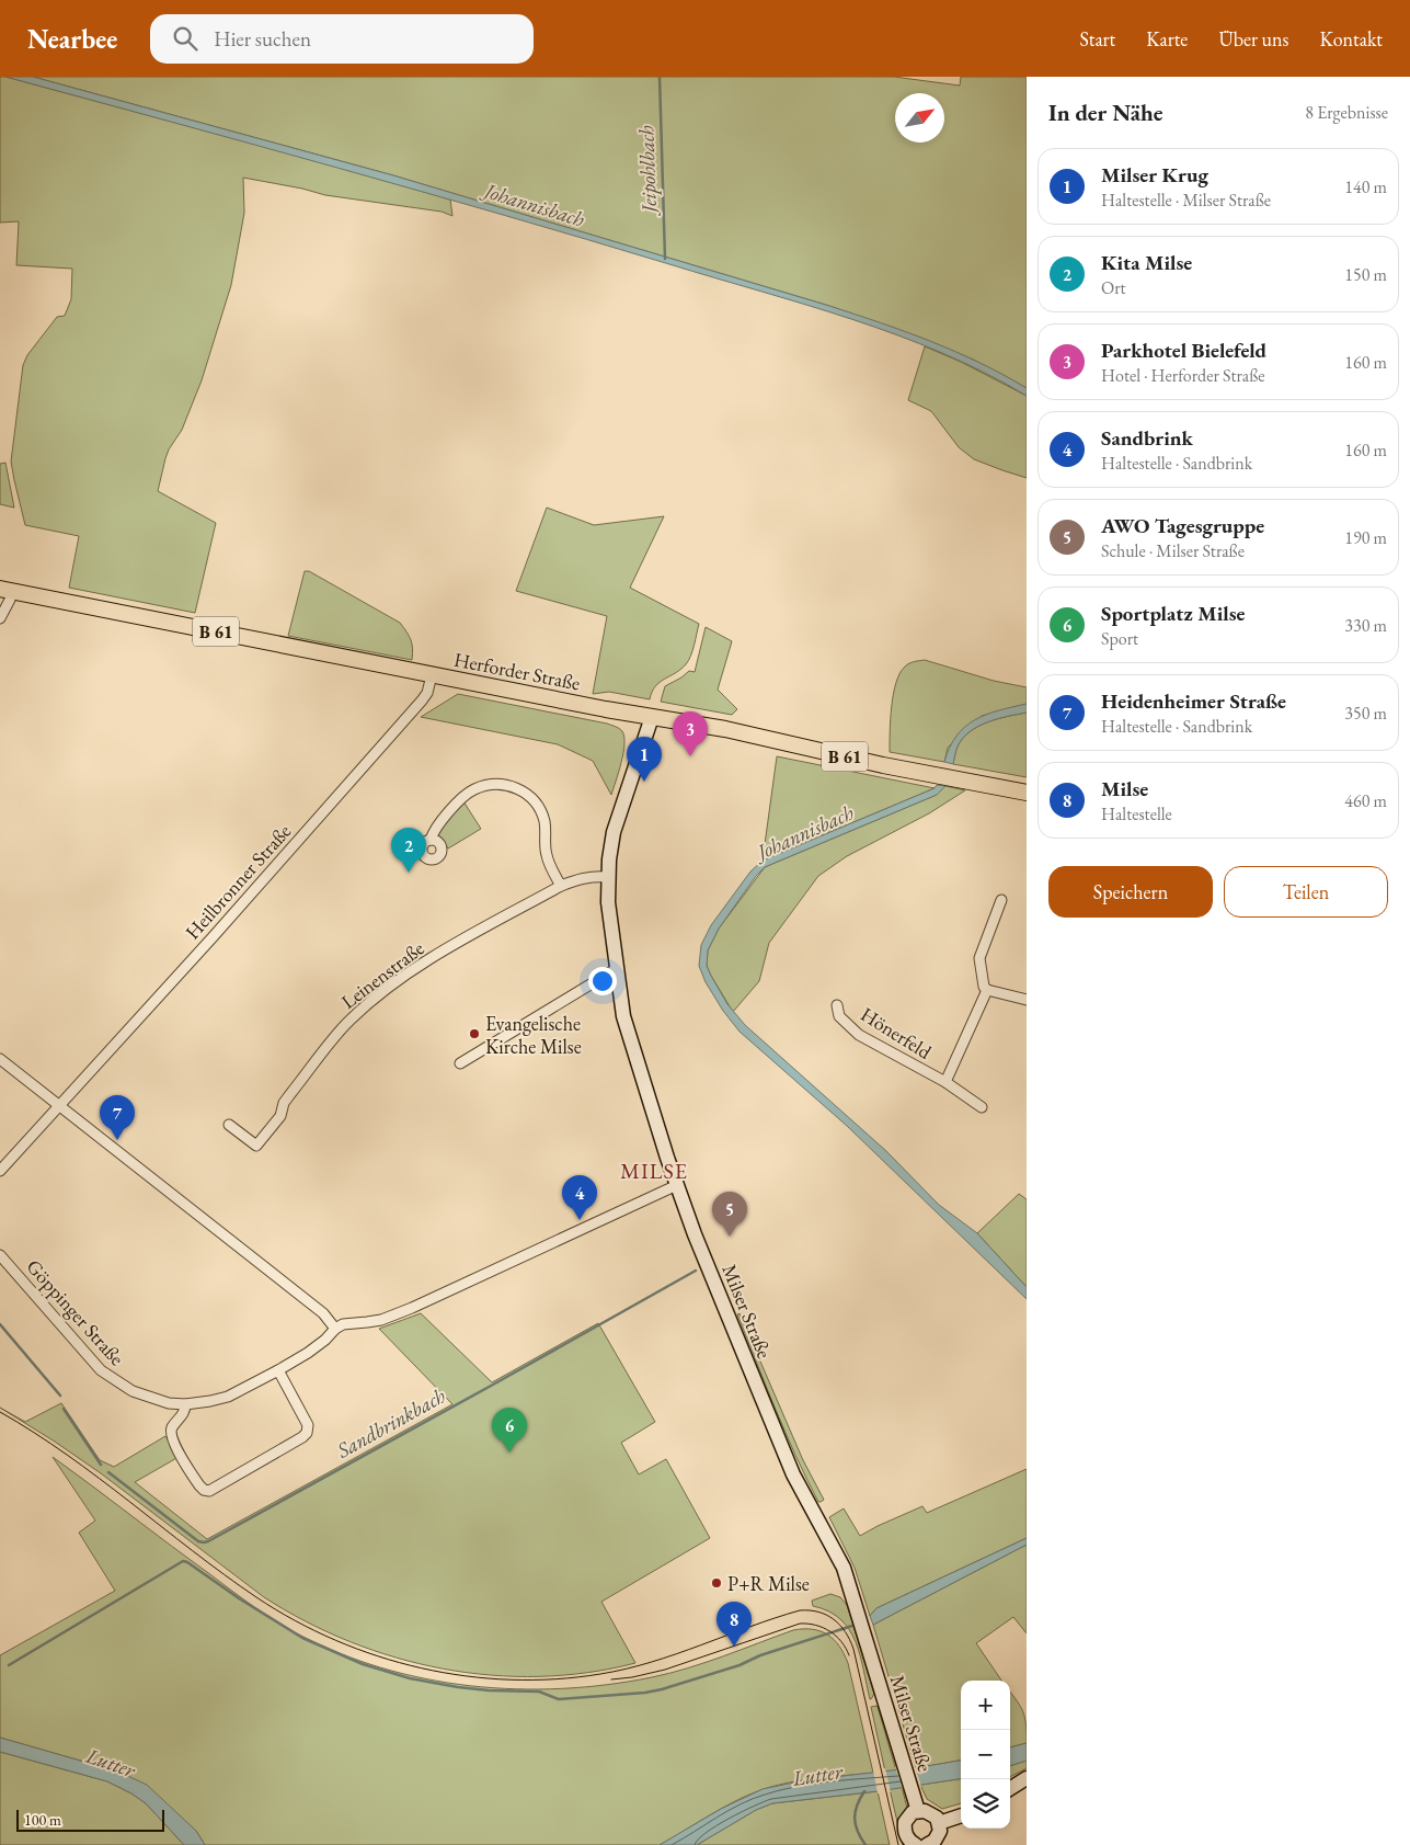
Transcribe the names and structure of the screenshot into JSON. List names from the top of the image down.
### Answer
{
  "streets": {
    "main road": ["B 61", "Herforder Straße", "Milser Straße"],
    "street": [
      "Heilbronner Straße",
      "Leinenstraße",
      "Hönerfeld",
      "Göppinger Straße"
    ]
  },
  "crossings": [
    ["Herforder Straße", "Heilbronner Straße"],
    ["Herforder Straße", "Milser Straße"],
    ["Leinenstraße", "Milser Straße"]
  ],
  "districts": ["MILSE"],
  "water": [
    "Jeipohlbach",
    "Johannisbach",
    "Sandbrinkbach",
    "Lutter"
  ],
  "places": ["Evangelische Kirche Milse", "P+R Milse"],
  "scale_bar": "100 m",
  "north": "top right",
  "page": {
    "header": "Nearbee",
    "search": "Hier suchen",
    "nav": [
      "Start",
      "Karte",
      "Über uns",
      "Kontakt"
    ],
    "heading": ["In der Nähe", "8 Ergebnisse"],
    "list": [
      {
        "mark": "1",
        "name": "Milser Krug",
        "note": "Haltestelle · Milser Straße",
        "value": "140 m"
      },
      {
        "mark": "2",
        "name": "Kita Milse",
        "note": "Ort",
        "value": "150 m"
      },
      {
        "mark": "3",
        "name": "Parkhotel Bielefeld",
        "note": "Hotel · Herforder Straße",
        "value": "160 m"
      },
      {
        "mark": "4",
        "name": "Sandbrink",
        "note": "Haltestelle · Sandbrink",
        "value": "160 m"
      },
      {
        "mark": "5",
        "name": "AWO Tagesgruppe",
        "note": "Schule · Milser Straße",
        "value": "190 m"
      },
      {
        "mark": "6",
        "name": "Sportplatz Milse",
        "note": "Sport",
        "value": "330 m"
      },
      {
        "mark": "7",
        "name": "Heidenheimer Straße",
        "note": "Haltestelle · Sandbrink",
        "value": "350 m"
      },
      {
        "mark": "8",
        "name": "Milse",
        "note": "Haltestelle",
        "value": "460 m"
      }
    ],
    "pins": [
      "3",
      "1",
      "2",
      "7",
      "4",
      "5",
      "6",
      "8"
    ],
    "buttons": ["Speichern", "Teilen"],
    "map_buttons": ["+", "−"],
    "scale": "100 m"
  }
}
